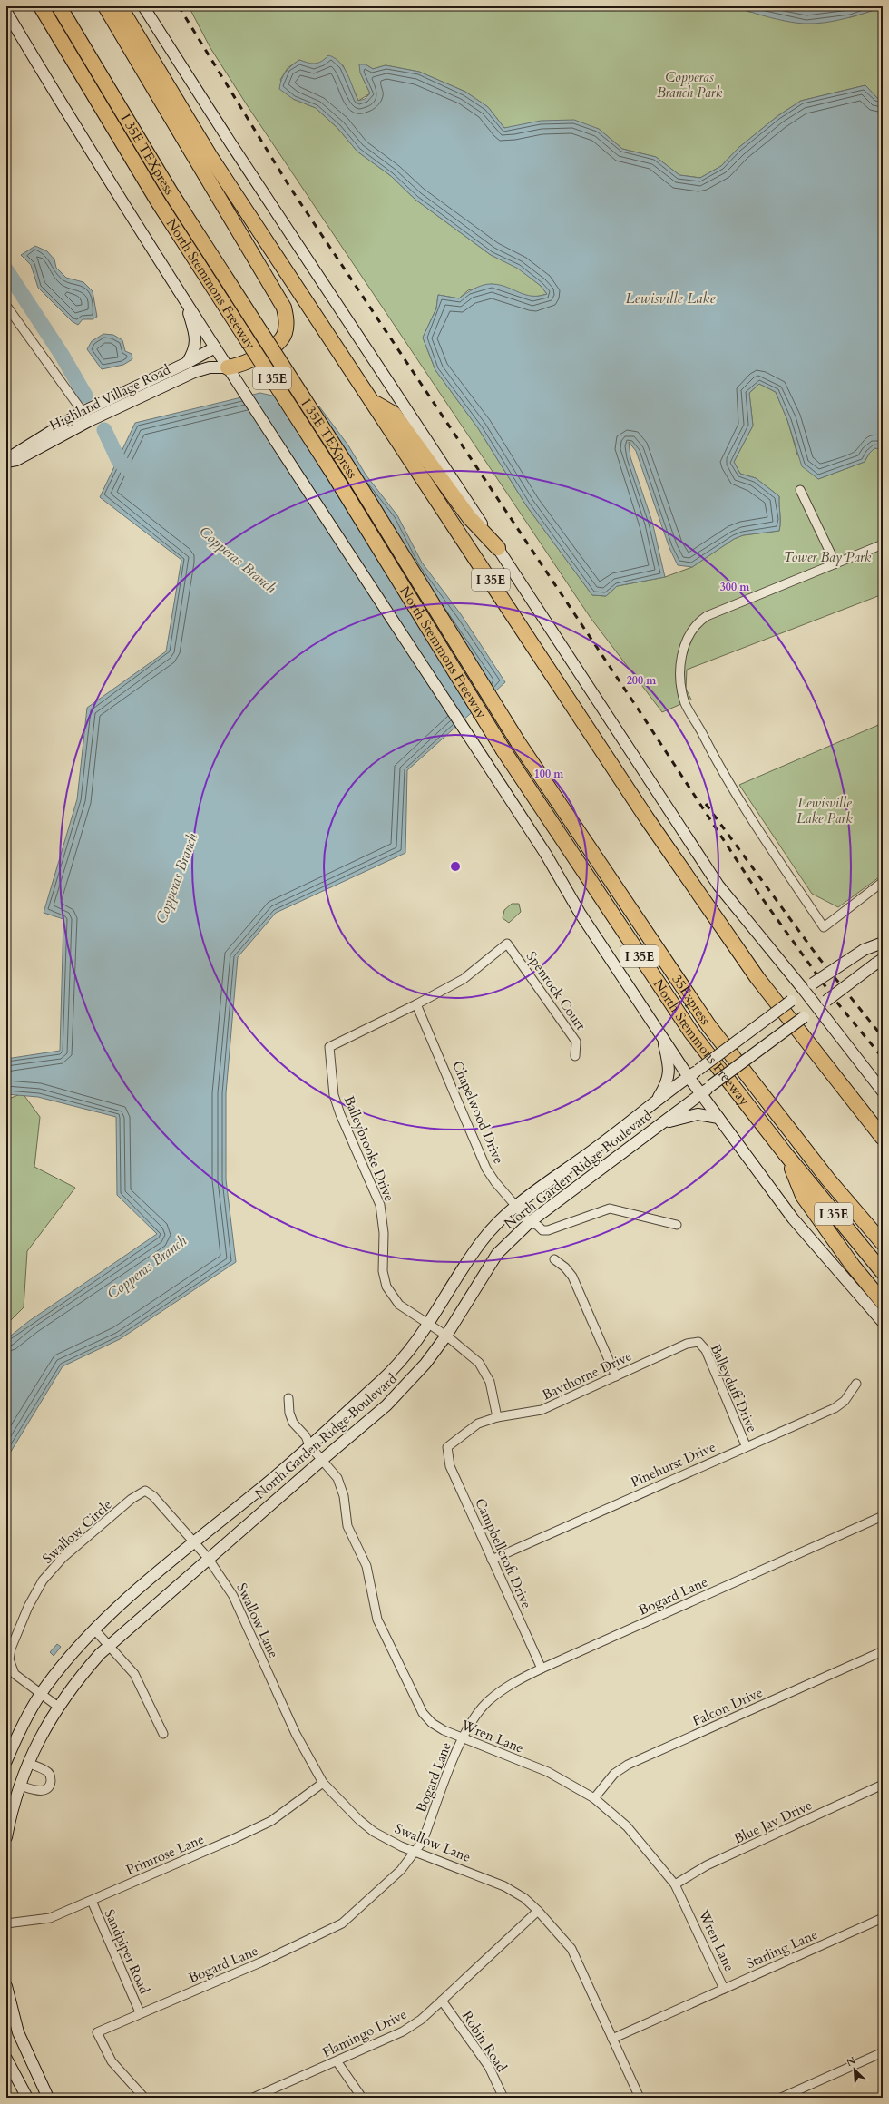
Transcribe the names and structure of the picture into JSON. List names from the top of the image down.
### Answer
{
  "streets": {
    "highway": [
      "I 35E TEXpress",
      "North Stemmons Freeway",
      "I 35E",
      "35Express"
    ],
    "main road": ["Highland Village Road", "North Garden Ridge Boulevard"],
    "street": [
      "Spenrock Court",
      "Chapelwood Drive",
      "Balleybrooke Drive",
      "Baythorne Drive",
      "Balleyduff Drive",
      "Pinehurst Drive",
      "Swallow Circle",
      "Campbellcroft Drive",
      "Bogard Lane",
      "Swallow Lane",
      "Falcon Drive",
      "Wren Lane",
      "Blue Jay Drive",
      "Primrose Lane",
      "Starling Lane",
      "Sandpiper Road",
      "Flamingo Drive",
      "Robin Road"
    ]
  },
  "crossings": [
    ["I 35E TEXpress", "35Express"],
    ["North Stemmons Freeway", "Highland Village Road"],
    ["North Stemmons Freeway", "North Garden Ridge Boulevard"],
    ["Spenrock Court", "Balleybrooke Drive"],
    ["Chapelwood Drive", "Balleybrooke Drive"],
    ["Chapelwood Drive", "North Garden Ridge Boulevard"],
    ["Balleybrooke Drive", "North Garden Ridge Boulevard"],
    ["Balleybrooke Drive", "Baythorne Drive"],
    ["North Garden Ridge Boulevard", "Swallow Circle"],
    ["North Garden Ridge Boulevard", "Swallow Lane"],
    ["North Garden Ridge Boulevard", "Wren Lane"],
    ["Baythorne Drive", "Balleyduff Drive"],
    ["Baythorne Drive", "Campbellcroft Drive"],
    ["Balleyduff Drive", "Pinehurst Drive"],
    ["Pinehurst Drive", "Campbellcroft Drive"],
    ["Swallow Circle", "Swallow Lane"],
    ["Campbellcroft Drive", "Bogard Lane"],
    ["Bogard Lane", "Swallow Lane"],
    ["Bogard Lane", "Wren Lane"],
    ["Bogard Lane", "Sandpiper Road"],
    ["Swallow Lane", "Primrose Lane"],
    ["Swallow Lane", "Starling Lane"],
    ["Swallow Lane", "Flamingo Drive"],
    ["Falcon Drive", "Wren Lane"],
    ["Wren Lane", "Blue Jay Drive"],
    ["Wren Lane", "Starling Lane"],
    ["Primrose Lane", "Sandpiper Road"],
    ["Flamingo Drive", "Robin Road"]
  ],
  "water": ["Lewisville Lake", "Copperas Branch"],
  "parks": ["Copperas Branch Park", "Tower Bay Park", "Lewisville Lake Park"],
  "north": "top left",
  "rings": ["300 m", "200 m", "100 m"]
}
